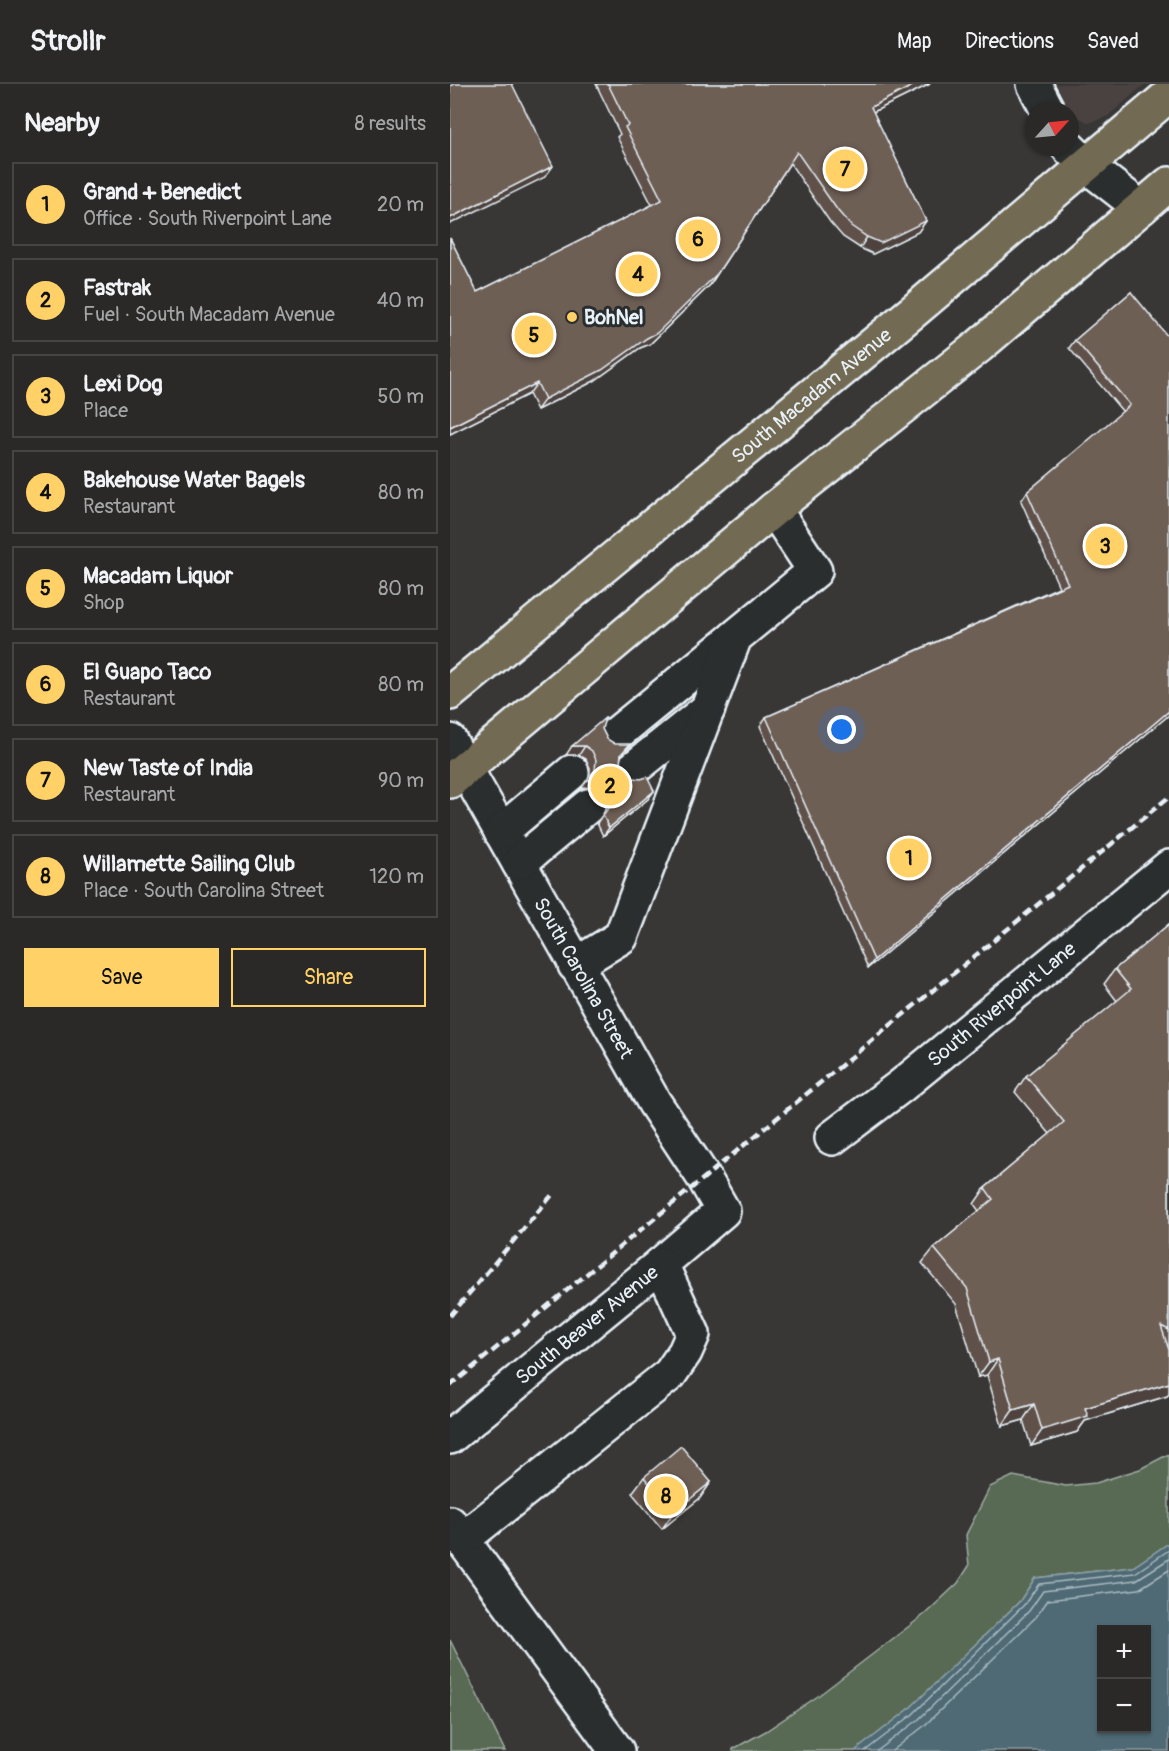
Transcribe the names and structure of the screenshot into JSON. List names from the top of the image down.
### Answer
{
  "streets": {
    "main road": ["South Macadam Avenue"],
    "street": ["South Carolina Street", "South Riverpoint Lane", "South Beaver Avenue"]
  },
  "crossings": [
    ["South Carolina Street", "South Beaver Avenue"]
  ],
  "places": ["BohNel"],
  "north": "top right",
  "page": {
    "header": "Strollr",
    "nav": ["Map", "Directions", "Saved"],
    "heading": ["Nearby", "8 results"],
    "pins": [
      "7",
      "6",
      "4",
      "5",
      "3",
      "2",
      "1",
      "8"
    ],
    "list": [
      {
        "mark": "1",
        "name": "Grand + Benedict",
        "note": "Office · South Riverpoint Lane",
        "value": "20 m"
      },
      {
        "mark": "2",
        "name": "Fastrak",
        "note": "Fuel · South Macadam Avenue",
        "value": "40 m"
      },
      {
        "mark": "3",
        "name": "Lexi Dog",
        "note": "Place",
        "value": "50 m"
      },
      {
        "mark": "4",
        "name": "Bakehouse Water Bagels",
        "note": "Restaurant",
        "value": "80 m"
      },
      {
        "mark": "5",
        "name": "Macadam Liquor",
        "note": "Shop",
        "value": "80 m"
      },
      {
        "mark": "6",
        "name": "El Guapo Taco",
        "note": "Restaurant",
        "value": "80 m"
      },
      {
        "mark": "7",
        "name": "New Taste of India",
        "note": "Restaurant",
        "value": "90 m"
      },
      {
        "mark": "8",
        "name": "Willamette Sailing Club",
        "note": "Place · South Carolina Street",
        "value": "120 m"
      }
    ],
    "buttons": ["Save", "Share"],
    "map_buttons": ["+", "−"]
  }
}
